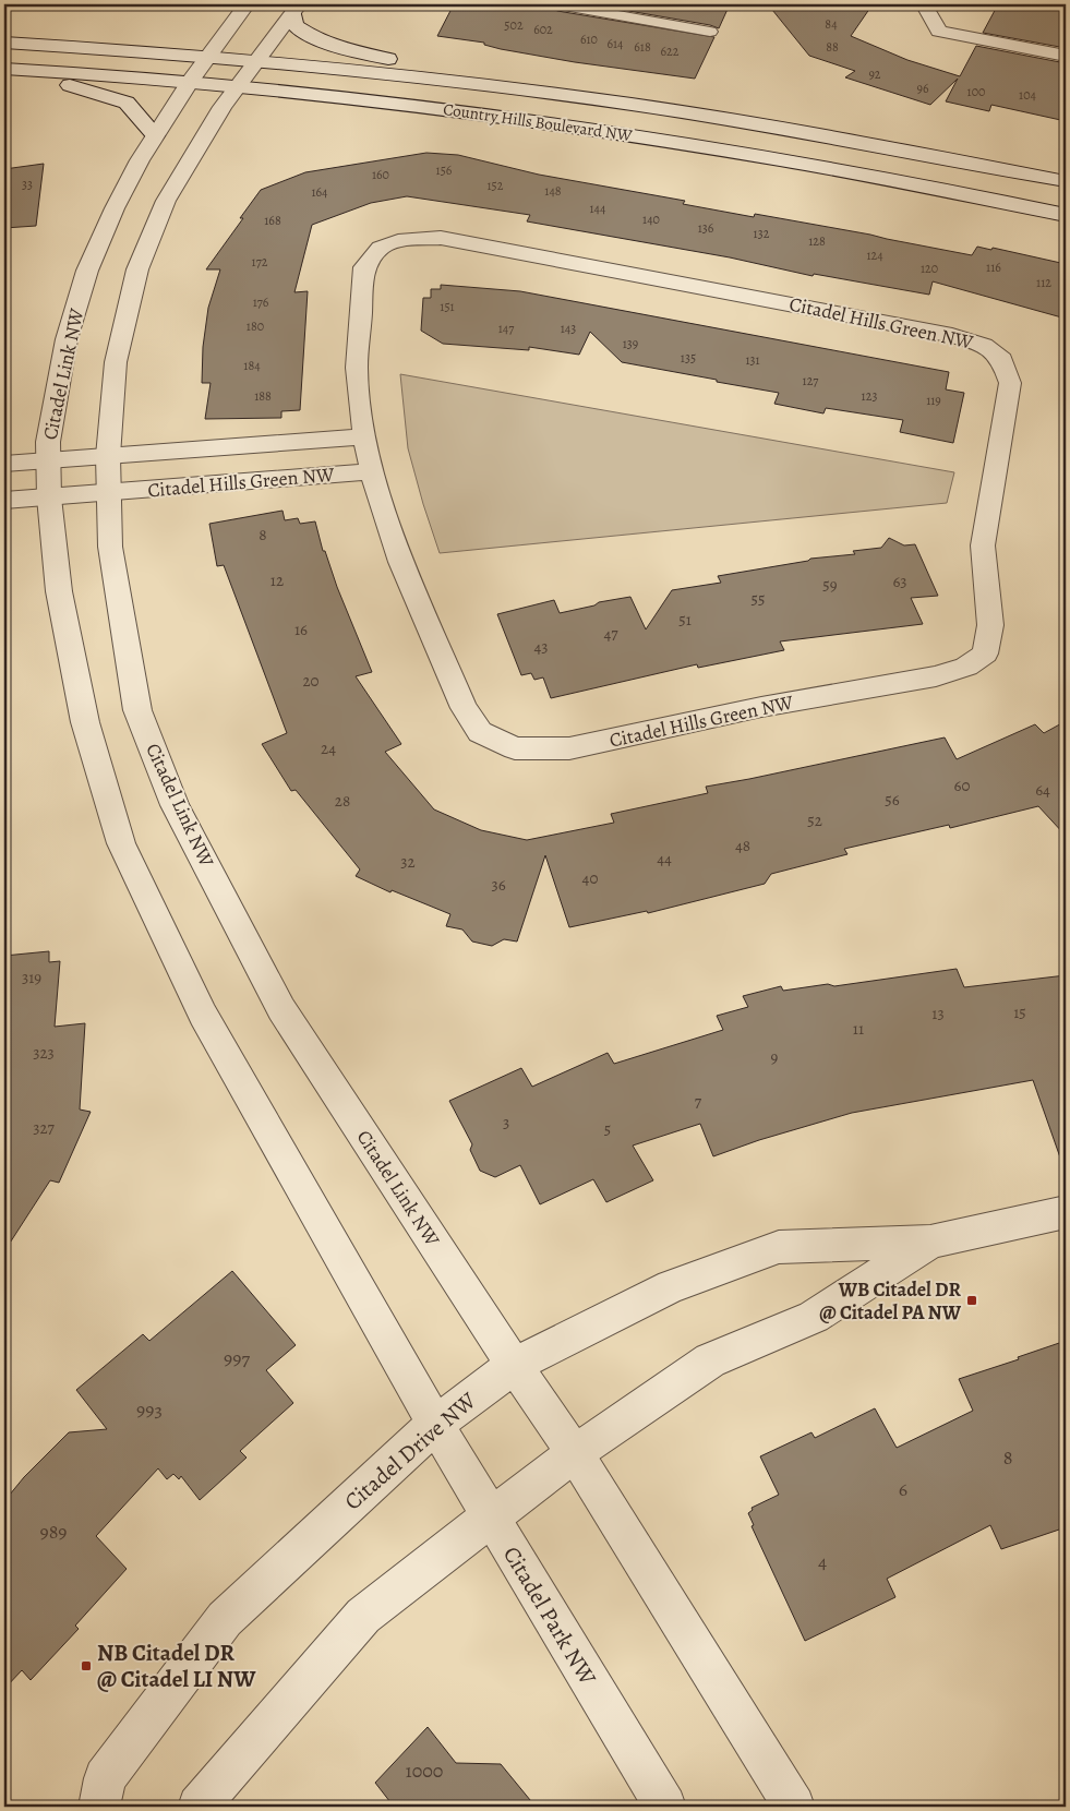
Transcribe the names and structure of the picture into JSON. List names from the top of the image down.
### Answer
{
  "streets": {
    "street": [
      "Country Hills Boulevard NW",
      "Citadel Hills Green NW",
      "Citadel Link NW",
      "Citadel Drive NW",
      "Citadel Park NW"
    ]
  },
  "crossings": [
    ["Country Hills Boulevard NW", "Citadel Link NW"],
    ["Citadel Hills Green NW", "Citadel Link NW"],
    ["Citadel Link NW", "Citadel Drive NW"],
    ["Citadel Link NW", "Citadel Park NW"],
    ["Citadel Drive NW", "Citadel Park NW"]
  ],
  "places": {
    "transit": ["WB Citadel DR @ Citadel PA NW", "NB Citadel DR @ Citadel LI NW"]
  },
  "house_numbers": [
    "84",
    "502",
    "602",
    "610",
    "614",
    "618",
    "88",
    "622",
    "92",
    "96",
    "100",
    "104",
    "156",
    "160",
    "33",
    "152",
    "148",
    "164",
    "144",
    "140",
    "168",
    "136",
    "132",
    "128",
    "124",
    "172",
    "116",
    "120",
    "112",
    "176",
    "151",
    "180",
    "147",
    "143",
    "139",
    "135",
    "131",
    "184",
    "127",
    "188",
    "123",
    "119",
    "8",
    "12",
    "63",
    "59",
    "55",
    "51",
    "16",
    "47",
    "43",
    "20",
    "24",
    "60",
    "64",
    "56",
    "28",
    "52",
    "48",
    "44",
    "32",
    "40",
    "36",
    "319",
    "15",
    "13",
    "11",
    "323",
    "9",
    "7",
    "3",
    "327",
    "5",
    "997",
    "993",
    "8",
    "6",
    "989",
    "4",
    "1000"
  ]
}
